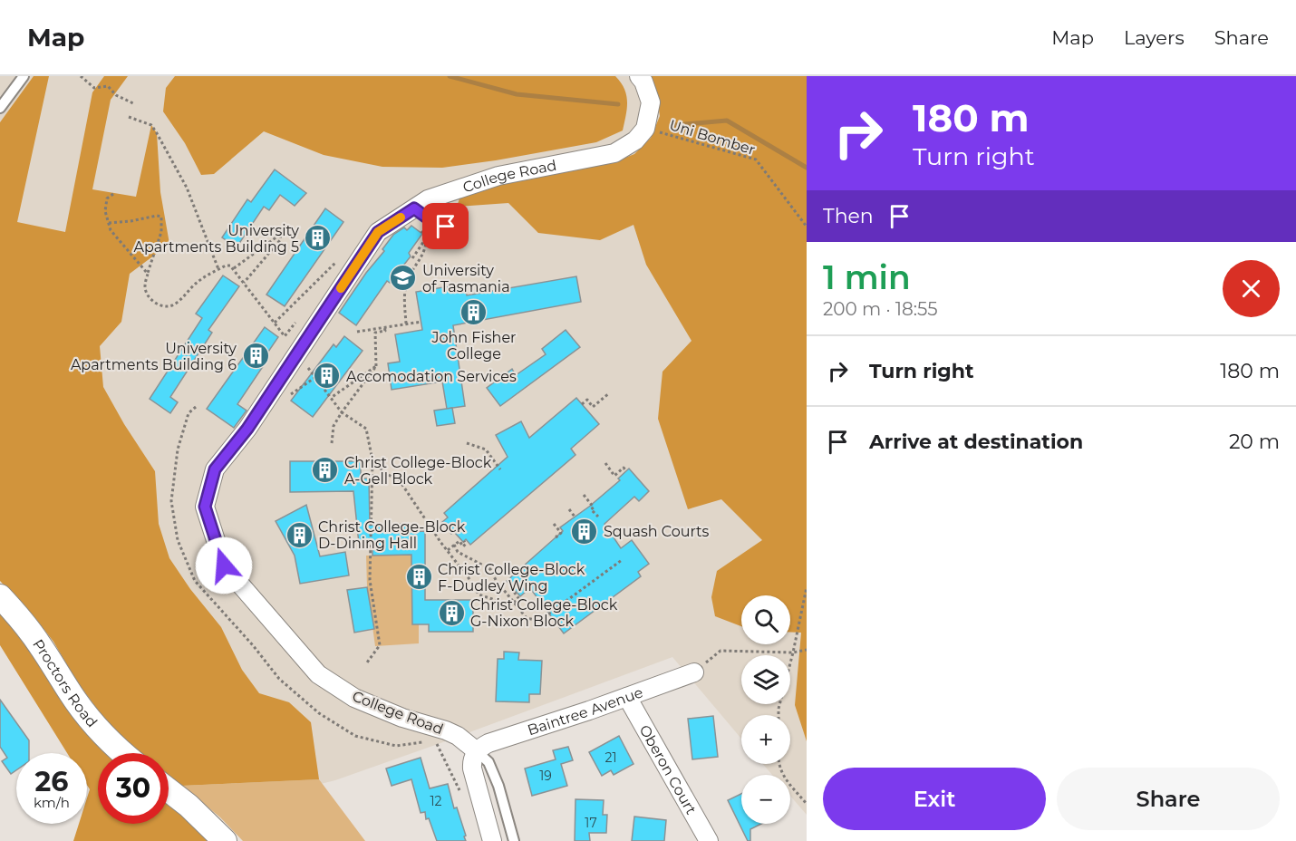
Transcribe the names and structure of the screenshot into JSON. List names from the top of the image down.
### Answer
{
  "streets": {
    "street": [
      "College Road",
      "Proctors Road",
      "Baintree Avenue",
      "Oberon Court"
    ],
    "path": ["Uni Bomber"]
  },
  "crossings": [
    ["Uni Bomber", "College Road"],
    ["College Road", "Baintree Avenue"],
    ["Baintree Avenue", "Oberon Court"]
  ],
  "places": {
    "building": [
      "University Apartments Building 5",
      "John Fisher College",
      "University Apartments Building 6",
      "Accomodation Services",
      "Christ College-Block A-Gell Block",
      "Squash Courts",
      "Christ College-Block D-Dining Hall",
      "Christ College-Block F-Dudley Wing",
      "Christ College-Block G-Nixon Block"
    ],
    "school or university": ["University of Tasmania"]
  },
  "house_numbers": [
    "21",
    "19",
    "12",
    "17"
  ],
  "page": {
    "header": "Map",
    "nav": ["Map", "Layers", "Share"],
    "turn": ["180 m", "Turn right"],
    "then": "Then",
    "heading": ["1 min", "200 m · 18:55"],
    "list": [
      {
        "name": "Turn right",
        "value": "180 m"
      },
      {
        "name": "Arrive at destination",
        "value": "20 m"
      }
    ],
    "map_buttons": ["+", "−"],
    "speed": "26 km/h",
    "limit": "30",
    "buttons": ["Exit", "Share"]
  }
}
